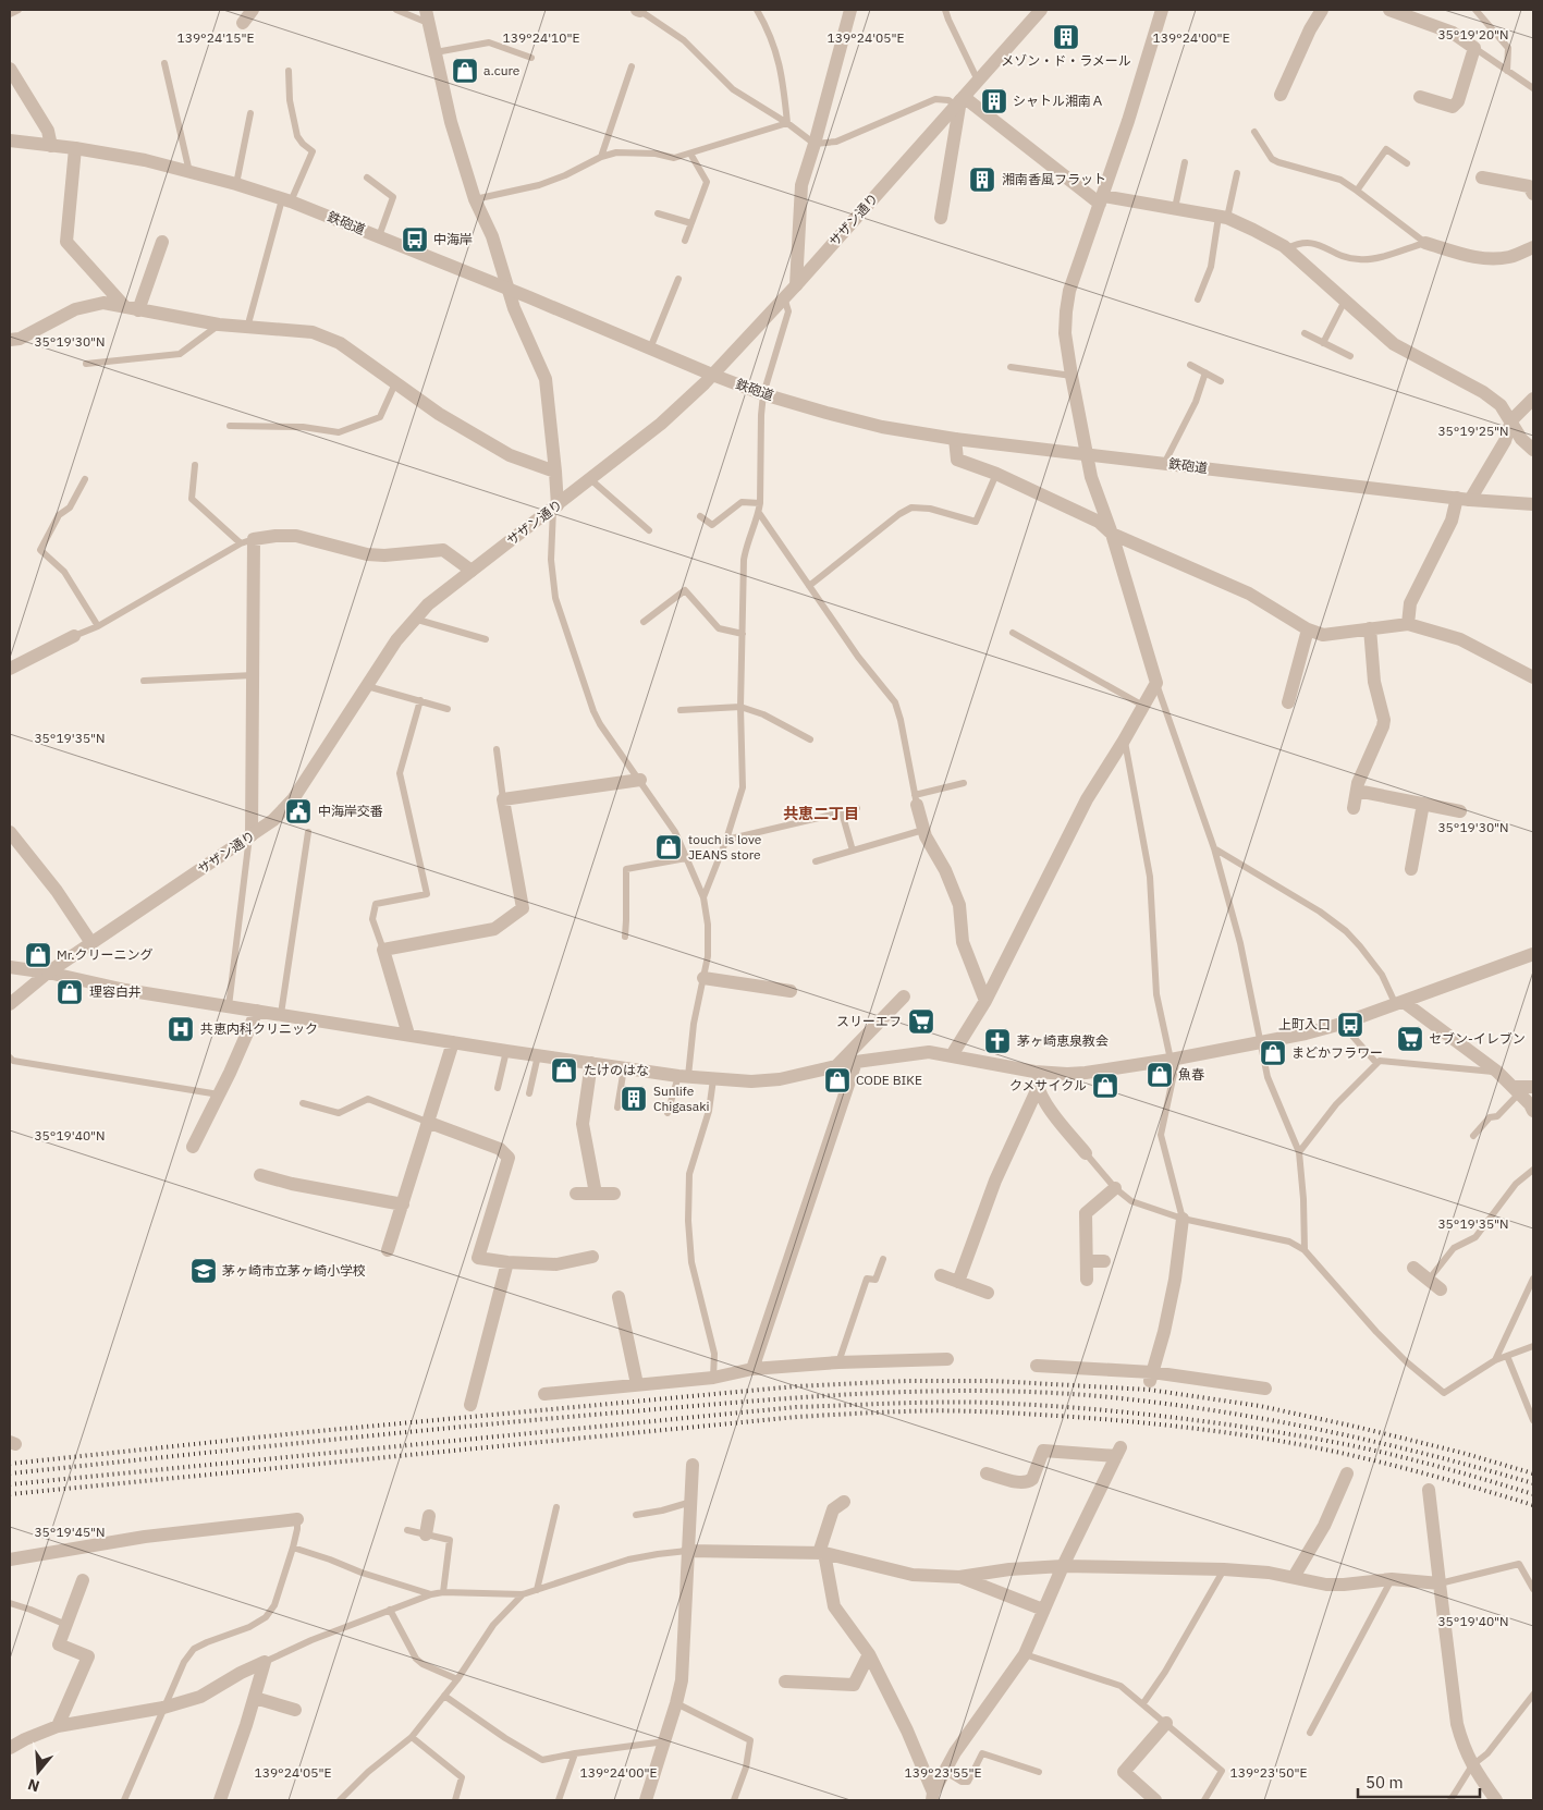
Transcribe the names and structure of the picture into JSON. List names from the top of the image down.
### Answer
{
  "streets": {
    "street": ["サザン通り", "鉄砲道"]
  },
  "crossings": [
    ["サザン通り", "鉄砲道"]
  ],
  "districts": ["共恵二丁目"],
  "places": {
    "building": [
      "メゾン・ド・ラメール",
      "シャトル湘南Ａ",
      "湘南香風フラット",
      "Sunlife Chigasaki"
    ],
    "shop": [
      "a.cure",
      "touch is love JEANS store",
      "Mr.クリーニング",
      "理容白井",
      "まどかフラワー",
      "たけのはな",
      "魚春",
      "CODE BIKE",
      "クメサイクル"
    ],
    "bus stop": ["中海岸", "上町入口"],
    "public building": ["中海岸交番"],
    "supermarket": ["スリーエフ", "セブン-イレブン"],
    "hospital": ["共恵内科クリニック"],
    "church": ["茅ヶ崎恵泉教会"],
    "school or university": ["茅ヶ崎市立茅ヶ崎小学校"]
  },
  "scale_bar": "50 m",
  "north": "bottom",
  "coordinates": [
    "35°19'20\"N",
    "139°24'15\"E",
    "139°24'10\"E",
    "139°24'05\"E",
    "139°24'00\"E",
    "35°19'30\"N",
    "35°19'25\"N",
    "35°19'35\"N",
    "35°19'40\"N",
    "35°19'45\"N",
    "139°23'55\"E",
    "139°23'50\"E"
  ]
}
